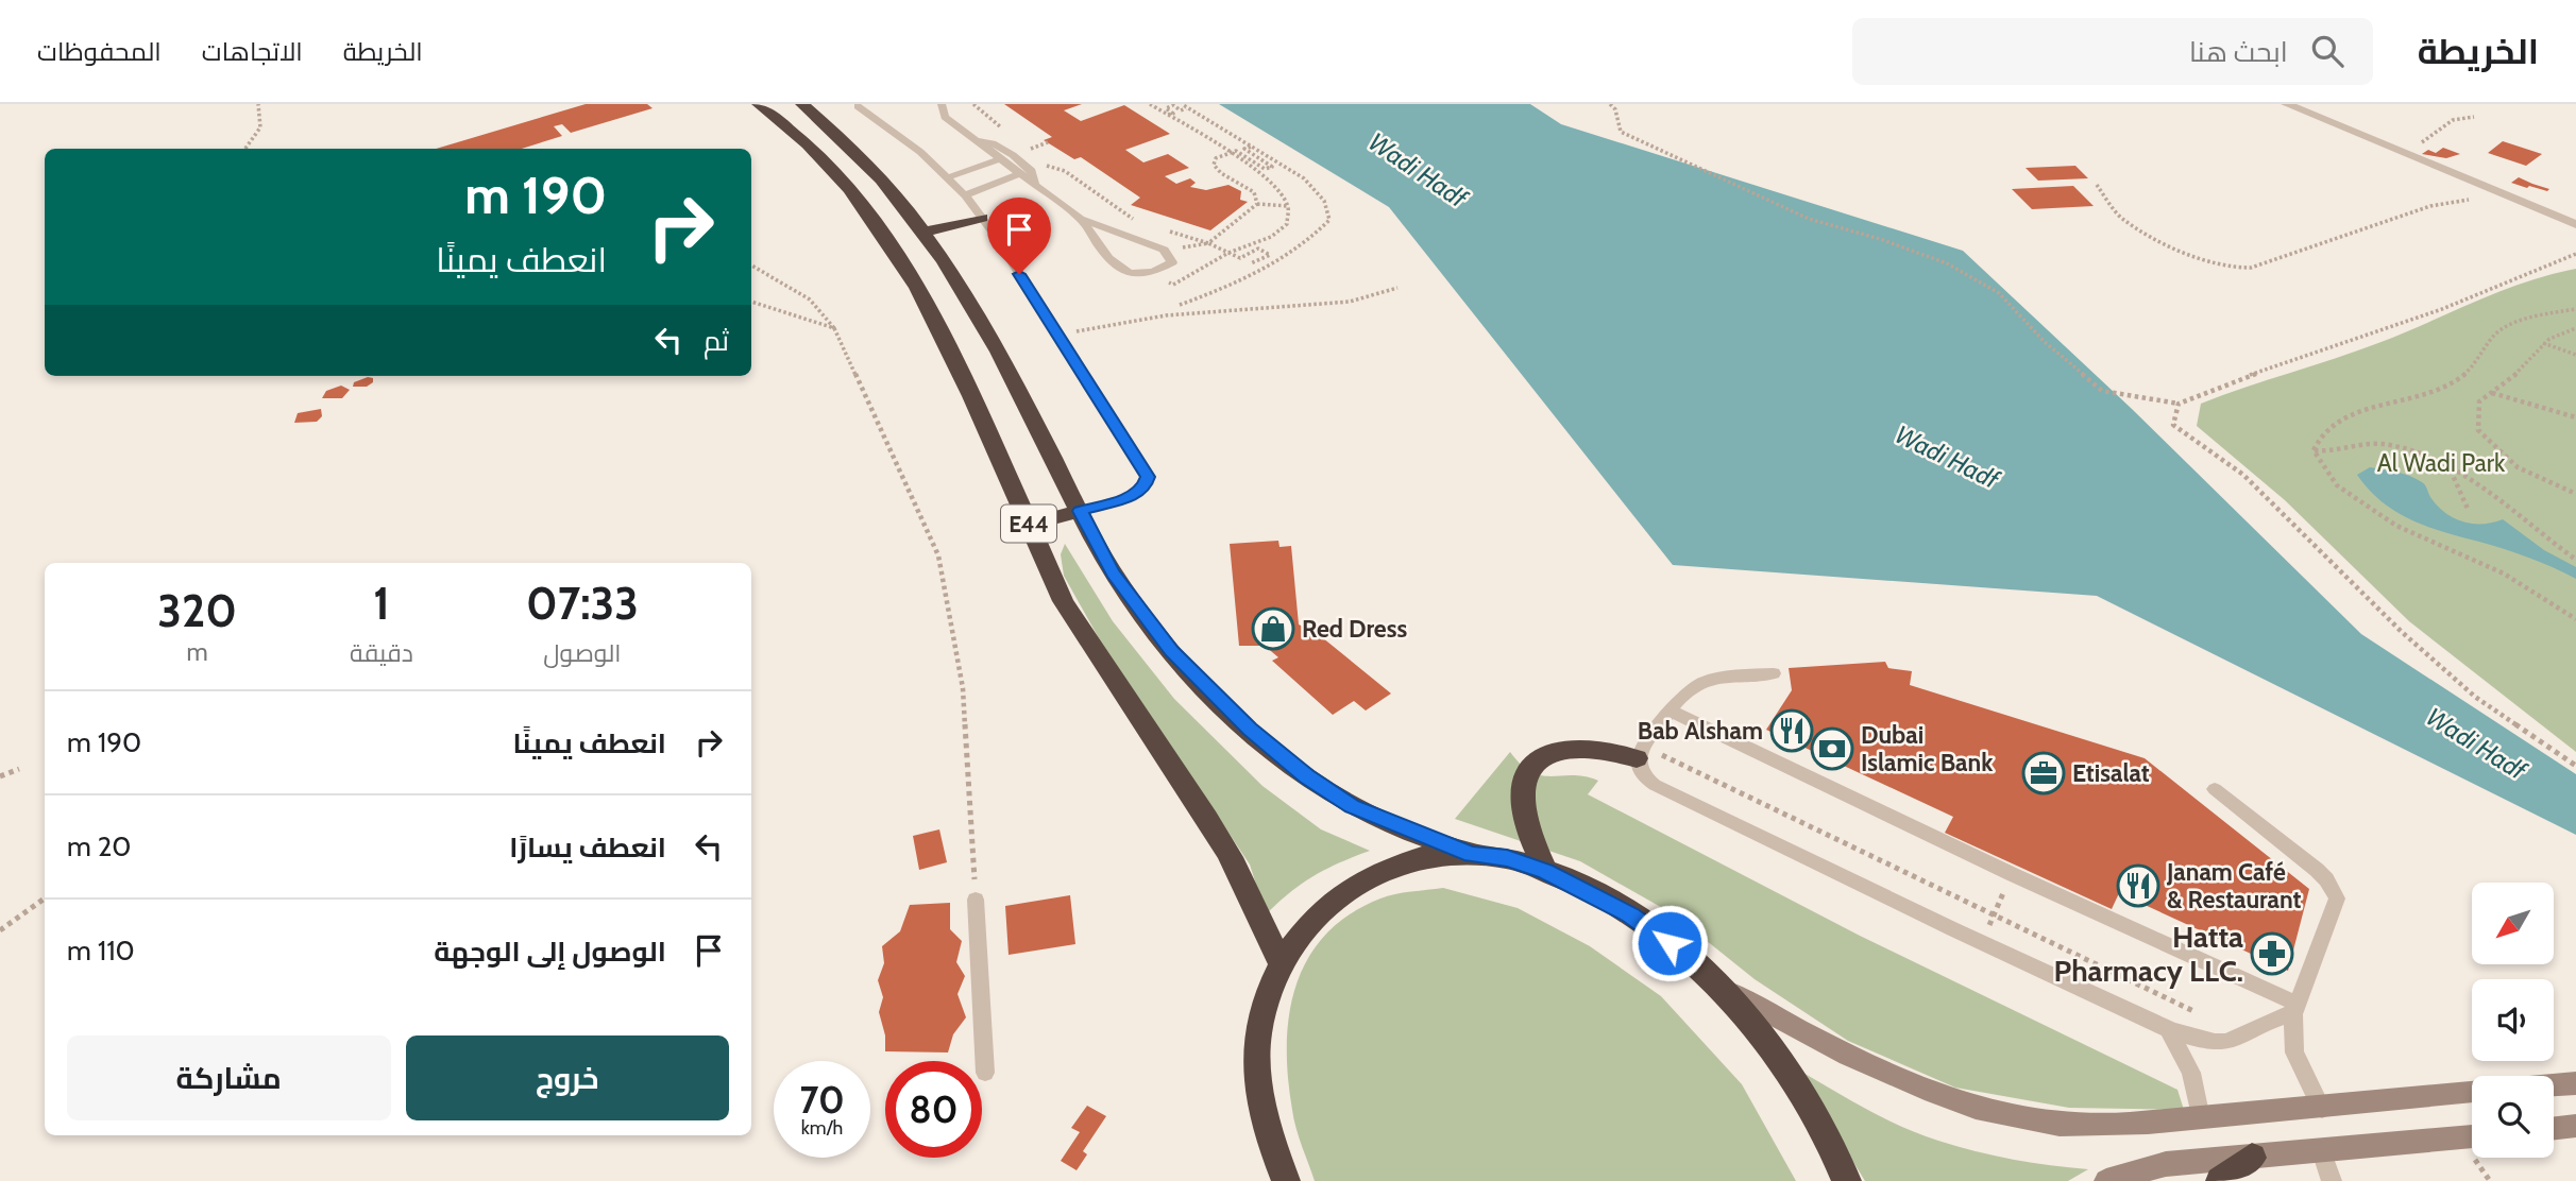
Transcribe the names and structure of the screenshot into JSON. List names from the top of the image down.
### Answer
{
  "streets": {
    "highway": ["E44"]
  },
  "water": ["Wadi Hadf"],
  "parks": ["Al Wadi Park"],
  "places": {
    "shop": ["Red Dress"],
    "restaurant": ["Bab Alsham", "Janam Café & Restaurant"],
    "bank": ["Dubai Islamic Bank"],
    "office": ["Etisalat"],
    "pharmacy": ["Hatta Pharmacy LLC."]
  },
  "north": "bottom left",
  "page": {
    "header": "الخريطة",
    "search": "ابحث هنا",
    "nav": ["الخريطة", "الاتجاهات", "المحفوظات"],
    "turn": ["190 m", "انعطف يمينًا"],
    "then": "ثم",
    "eta": [
      "07:33",
      "الوصول",
      "1",
      "دقيقة",
      "320",
      "m"
    ],
    "list": [
      {
        "name": "انعطف يمينًا",
        "value": "190 m"
      },
      {
        "name": "انعطف يسارًا",
        "value": "20 m"
      },
      {
        "name": "الوصول إلى الوجهة",
        "value": "110 m"
      }
    ],
    "buttons": ["خروج", "مشاركة"],
    "speed": "70 km/h",
    "limit": "80"
  }
}
